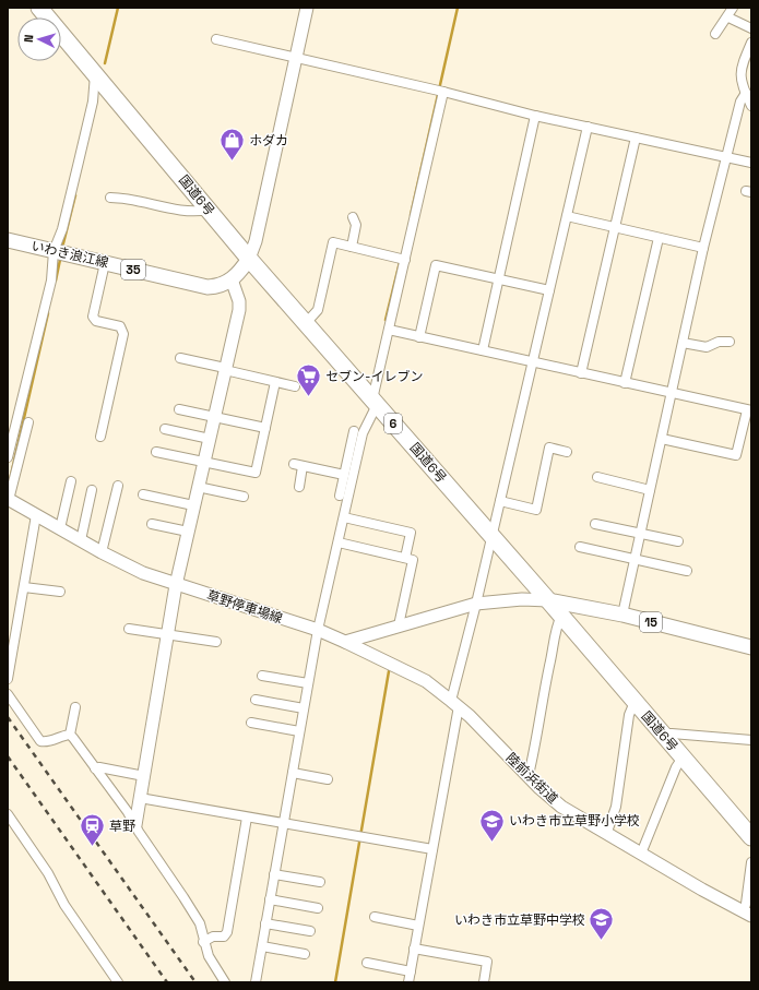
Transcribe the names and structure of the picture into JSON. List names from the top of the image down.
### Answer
{
  "streets": {
    "highway": ["国道6号", "6"],
    "main road": ["いわき浪江線", "35", "15"],
    "street": ["草野停車場線", "陸前浜街道"]
  },
  "crossings": [
    ["国道6号", "いわき浪江線"],
    ["国道6号", "15"],
    ["草野停車場線", "陸前浜街道"]
  ],
  "places": {
    "shop": ["ホダカ"],
    "supermarket": ["セブン-イレブン"],
    "school or university": ["いわき市立草野小学校", "いわき市立草野中学校"],
    "station": ["草野"]
  },
  "north": "left"
}
